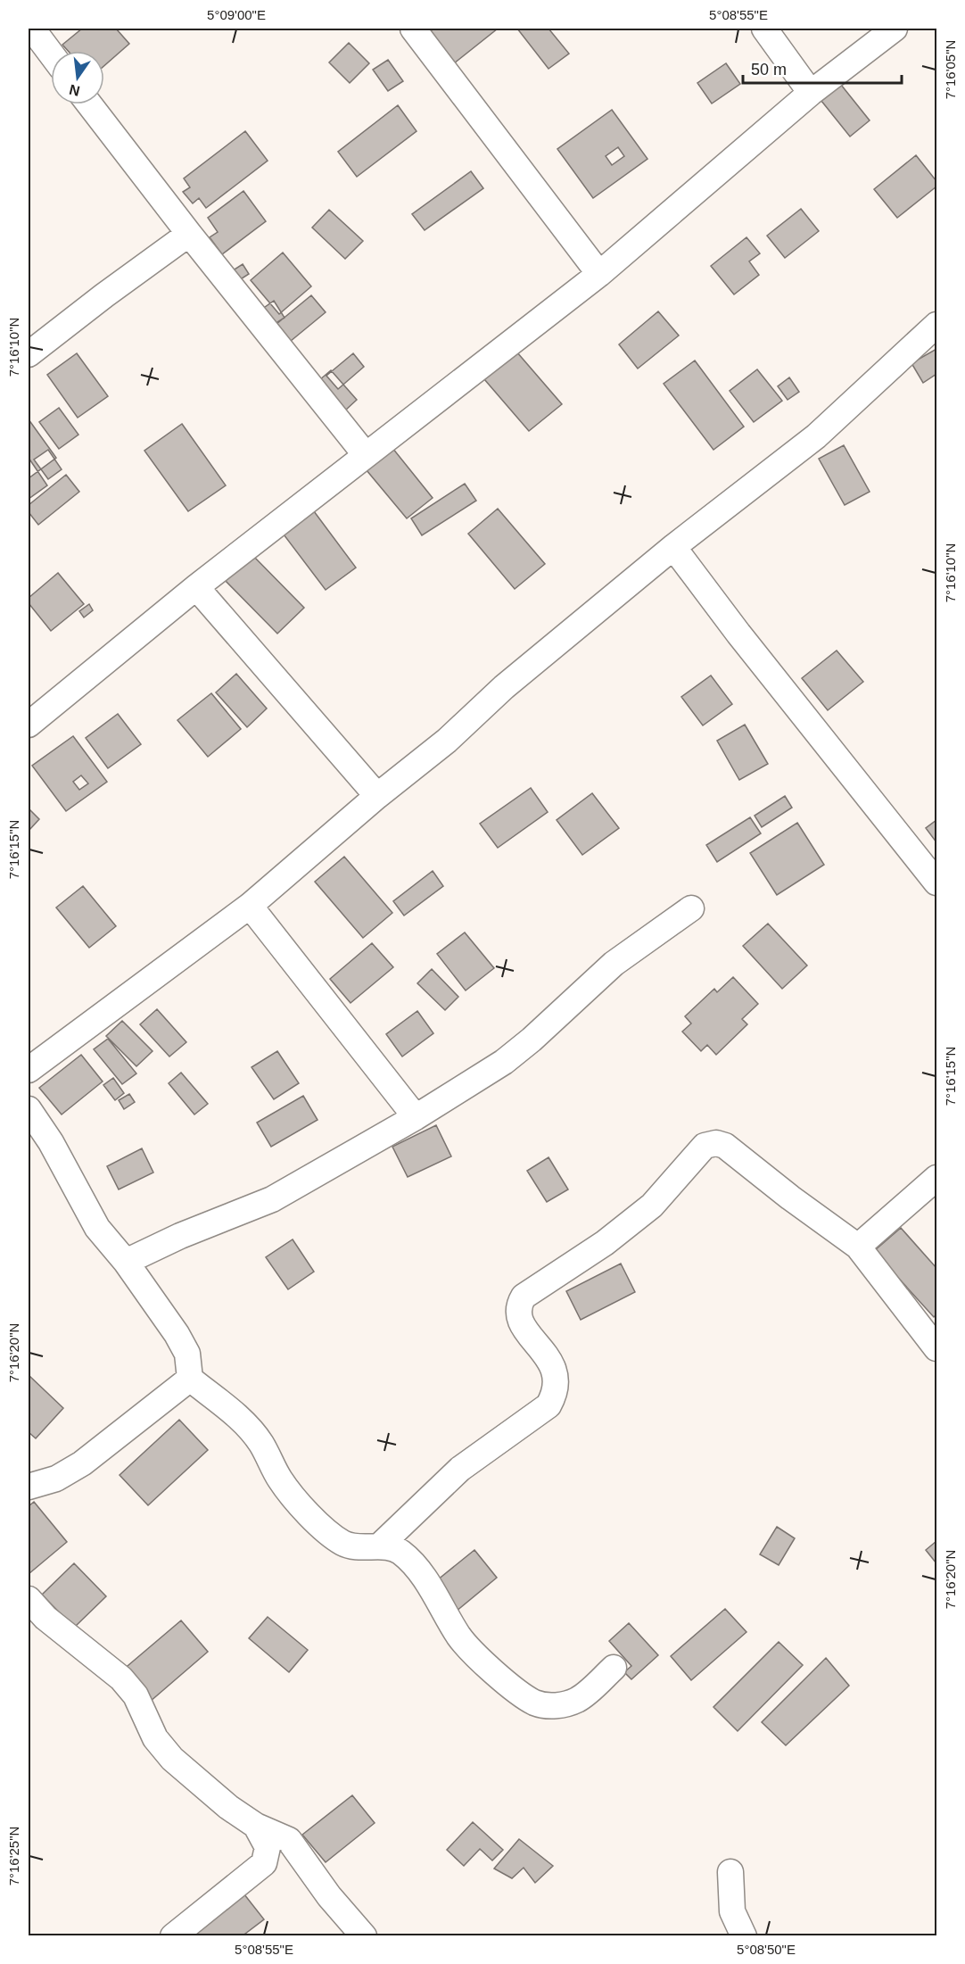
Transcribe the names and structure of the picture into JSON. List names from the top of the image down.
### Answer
{
  "scale_bar": "50 m",
  "north": "bottom",
  "coordinates": [
    "5°09'00\"E",
    "5°08'55\"E",
    "7°16'05\"N",
    "7°16'10\"N",
    "7°16'15\"N",
    "7°16'20\"N",
    "7°16'25\"N",
    "5°08'50\"E"
  ]
}
